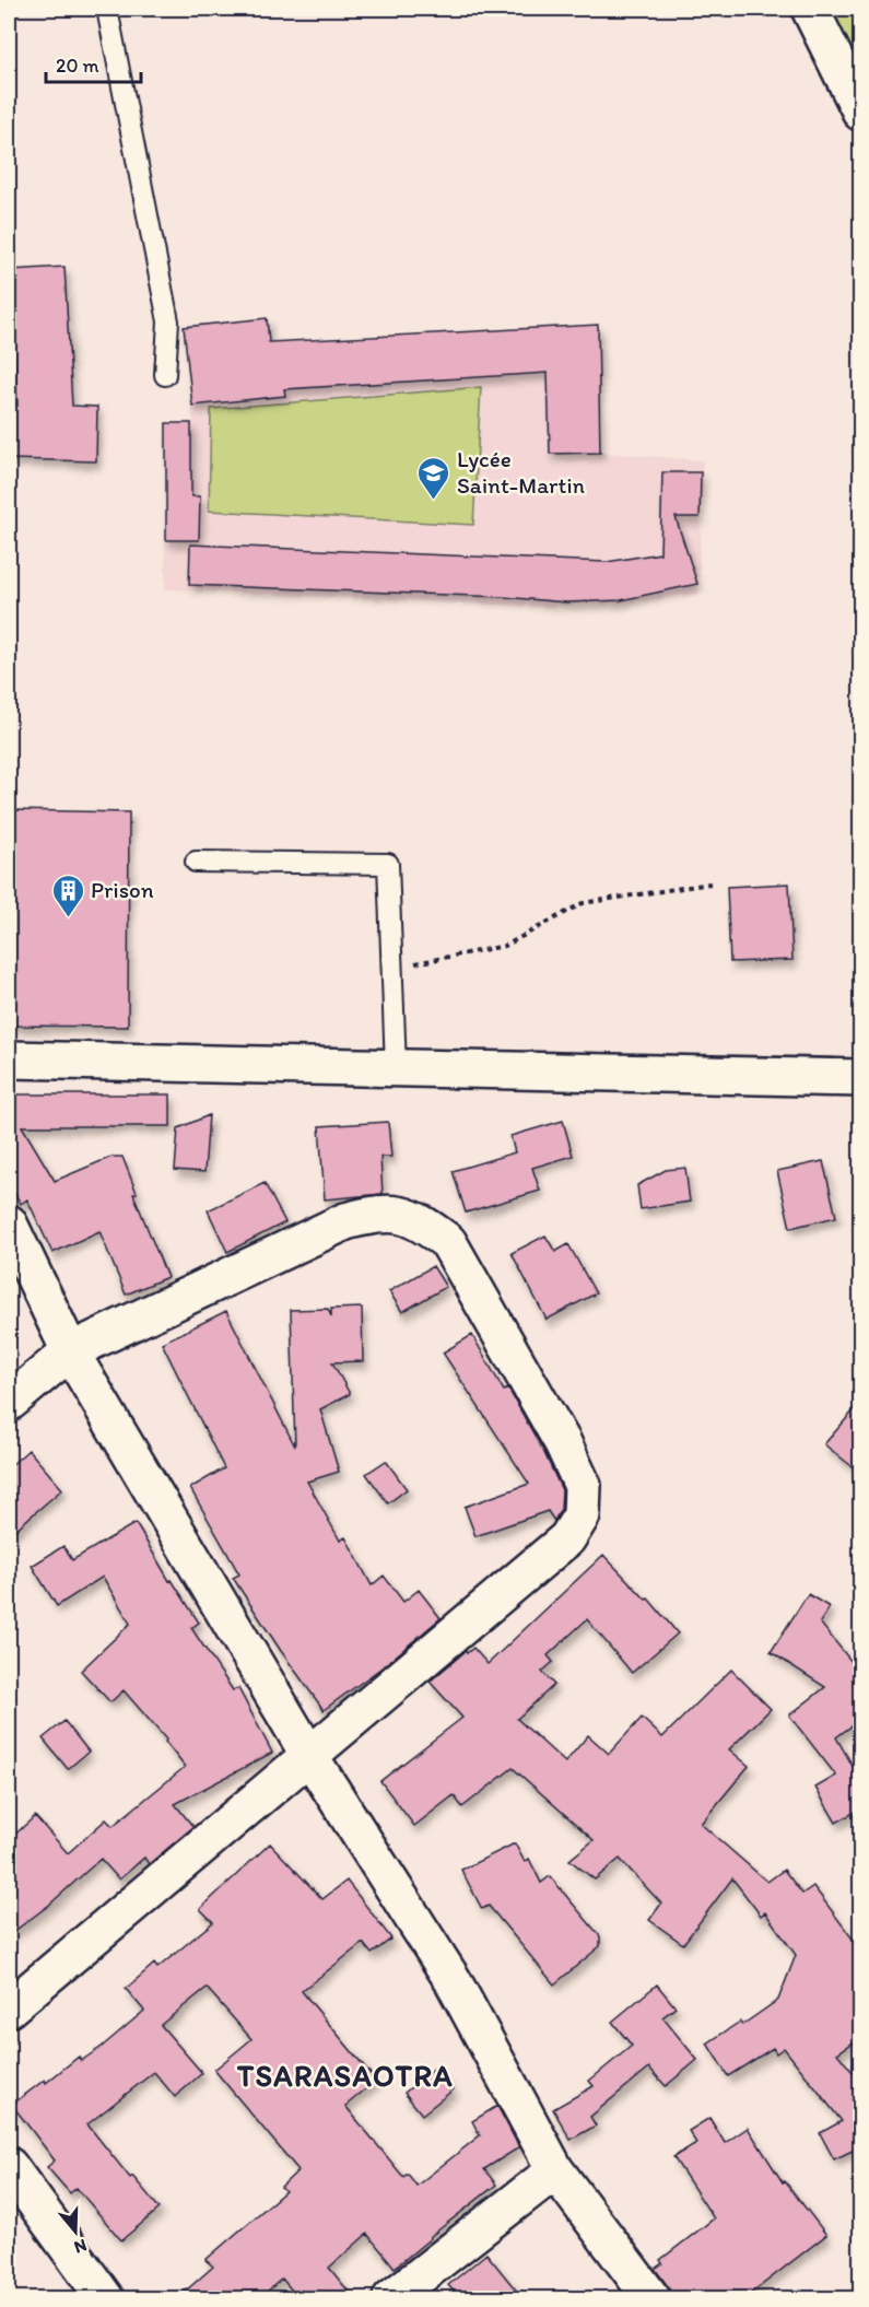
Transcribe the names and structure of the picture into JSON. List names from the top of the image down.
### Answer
{
  "districts": ["TSARASAOTRA"],
  "places": {
    "school or university": ["Lycée Saint-Martin"],
    "building": ["Prison"]
  },
  "scale_bar": "20 m",
  "north": "bottom"
}
